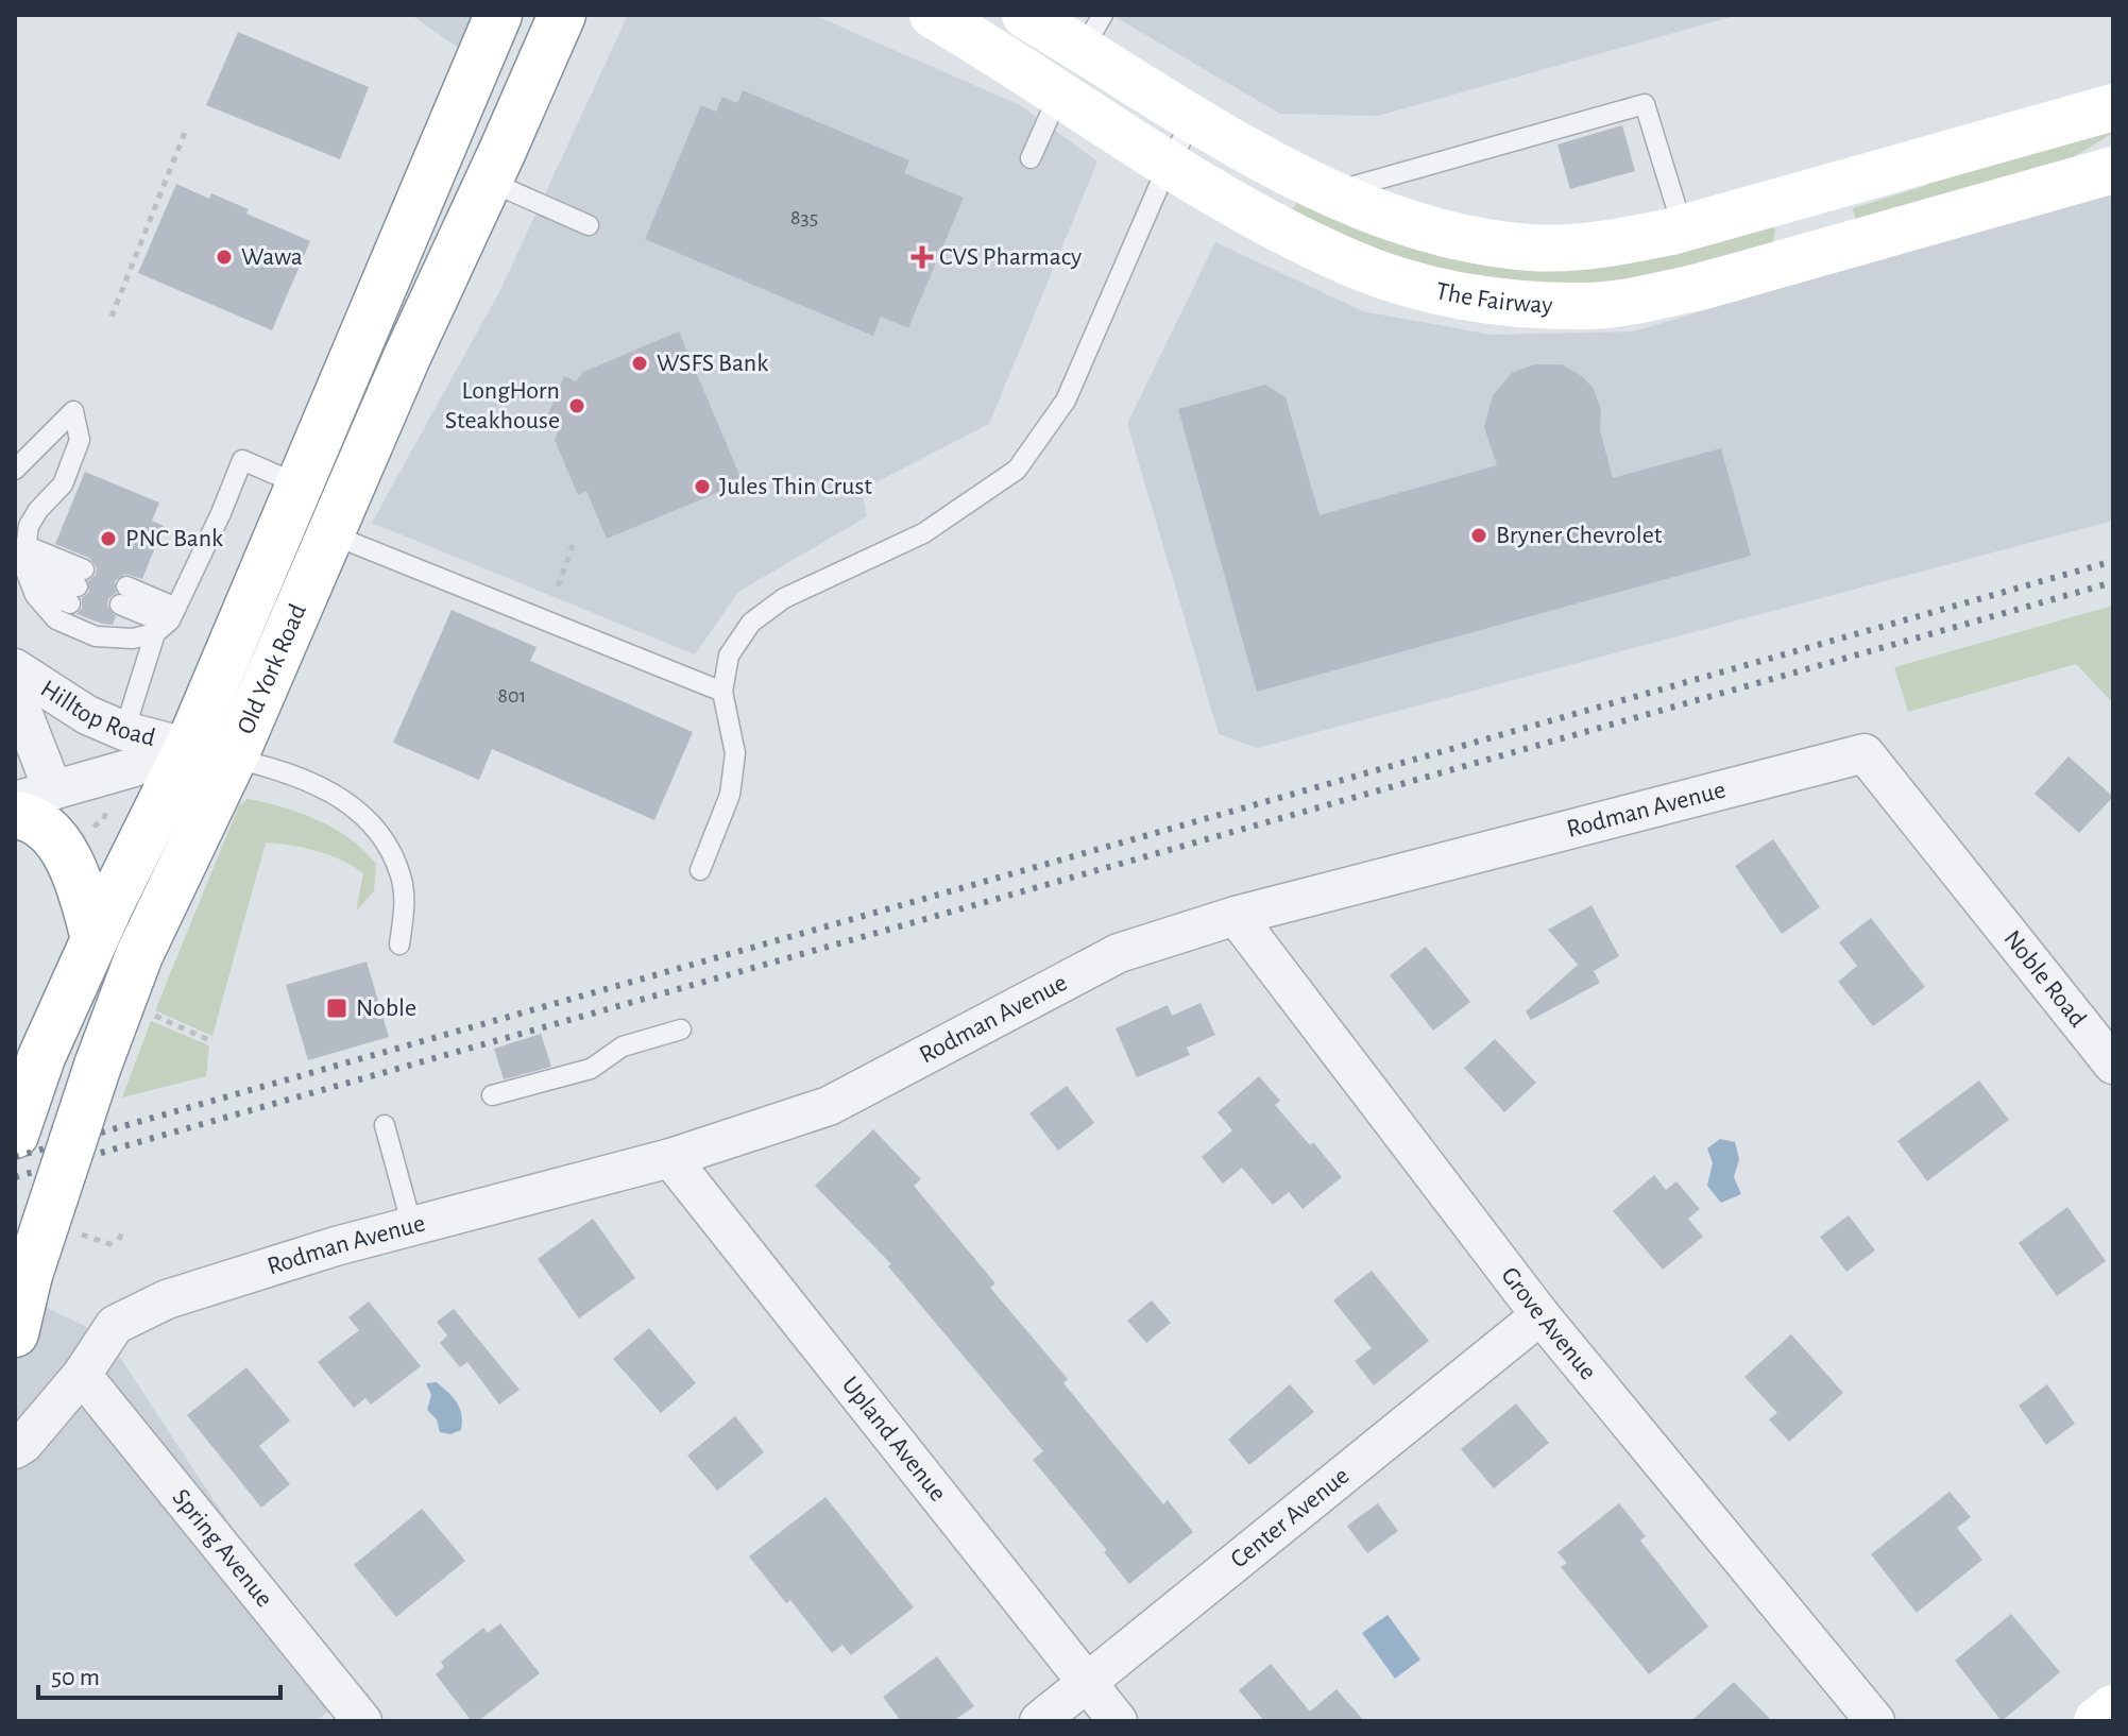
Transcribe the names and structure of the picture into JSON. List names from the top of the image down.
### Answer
{
  "streets": {
    "main road": ["The Fairway", "Old York Road"],
    "street": [
      "Hilltop Road",
      "Rodman Avenue",
      "Noble Road",
      "Grove Avenue",
      "Upland Avenue",
      "Center Avenue",
      "Spring Avenue"
    ]
  },
  "crossings": [
    ["Old York Road", "Hilltop Road"],
    ["Rodman Avenue", "Noble Road"],
    ["Rodman Avenue", "Grove Avenue"],
    ["Rodman Avenue", "Upland Avenue"],
    ["Rodman Avenue", "Spring Avenue"],
    ["Grove Avenue", "Center Avenue"],
    ["Upland Avenue", "Center Avenue"]
  ],
  "places": {
    "other": [
      "Wawa",
      "WSFS Bank",
      "LongHorn Steakhouse",
      "Jules Thin Crust",
      "Bryner Chevrolet",
      "PNC Bank"
    ],
    "health": ["CVS Pharmacy"],
    "transit": ["Noble"]
  },
  "house_numbers": ["835", "801"],
  "scale_bar": "50 m"
}
